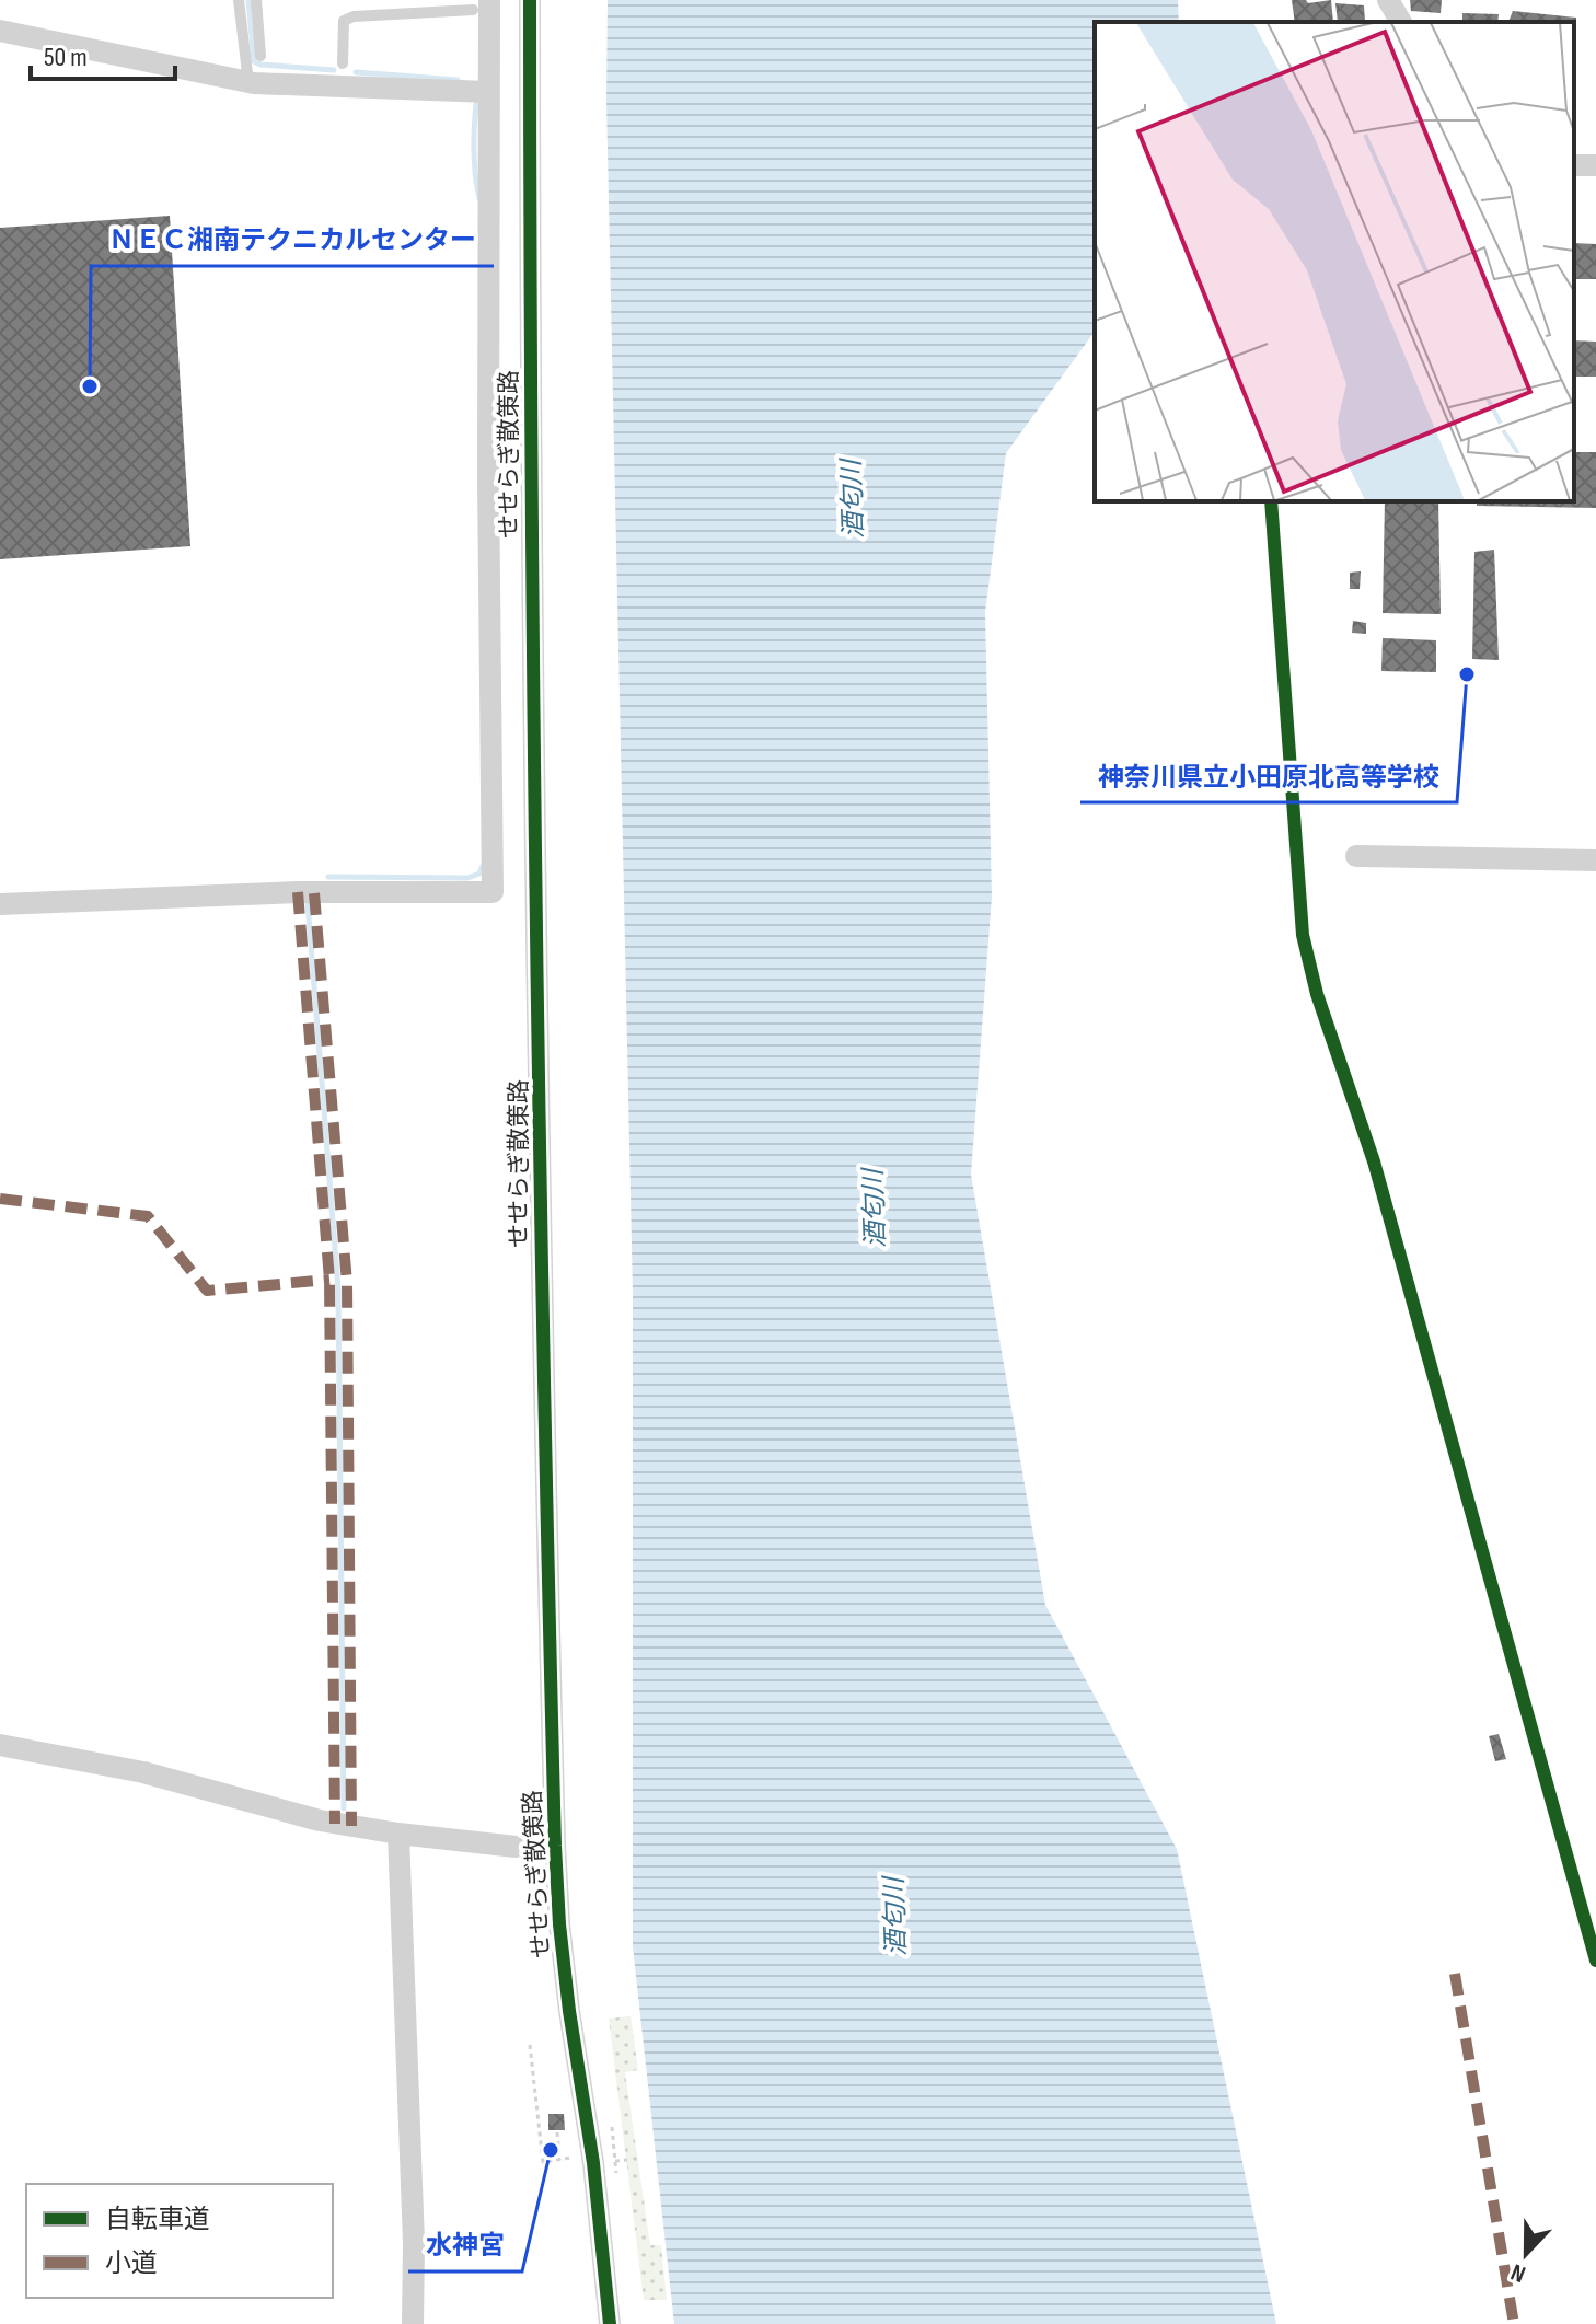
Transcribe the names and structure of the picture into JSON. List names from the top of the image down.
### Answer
{
  "streets": {
    "street": ["せせらぎ散策路"]
  },
  "water": ["酒匂川"],
  "places": ["ＮＥＣ湘南テクニカルセンター", "神奈川県立小田原北高等学校", "水神宮"],
  "legend": ["自転車道", "小道"],
  "scale_bar": "50 m",
  "north": "bottom"
}
